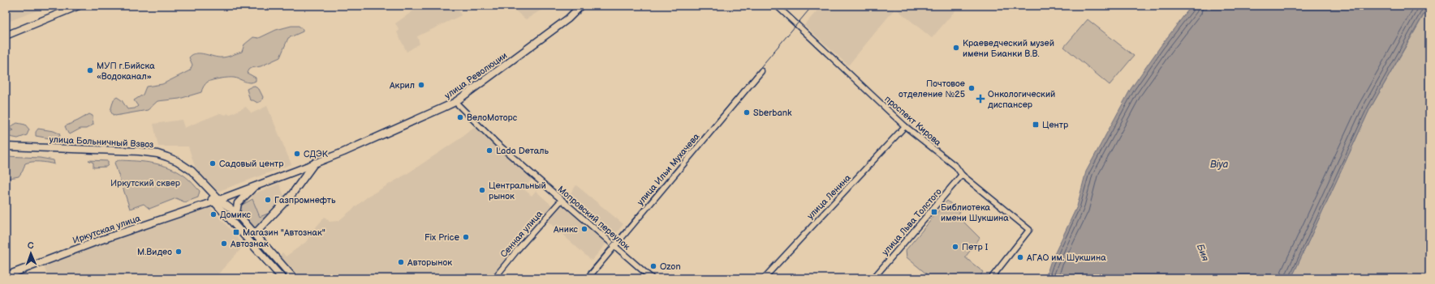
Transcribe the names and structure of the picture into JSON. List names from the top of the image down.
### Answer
{
  "streets": {
    "main road": ["улица Революции", "улица Больничный Взвоз", "Иркутская улица"],
    "street": [
      "проспект Кирова",
      "улица Ильи Мухачева",
      "улица Ленина",
      "Мопровский переулок",
      "улица Льва Толстого",
      "Сенная улица"
    ]
  },
  "crossings": [
    ["улица Революции", "улица Больничный Взвоз"],
    ["улица Революции", "Мопровский переулок"],
    ["улица Революции", "Иркутская улица"],
    ["проспект Кирова", "улица Ленина"],
    ["проспект Кирова", "улица Льва Толстого"],
    ["улица Больничный Взвоз", "Иркутская улица"],
    ["улица Ильи Мухачева", "Мопровский переулок"],
    ["Мопровский переулок", "Сенная улица"]
  ],
  "water": ["Biya", "Бия"],
  "parks": ["Иркутский сквер"],
  "places": {
    "other": [
      "Краеведческий музей имени Бианки В.В.",
      "МУП г.Бийска «Водоканал»",
      "Акрил",
      "Почтовое отделение №25",
      "Sberbank",
      "ВелоМоторс",
      "Lada Dеталь",
      "СДЭК",
      "Садовый центр",
      "Центральный рынок",
      "Газпромнефть",
      "Домикс",
      "Аникс",
      "Fix Price",
      "Автознак",
      "Петр I",
      "М.Видео",
      "АГАО им. Шукшина",
      "Авторынок",
      "Ozon"
    ],
    "health": ["Онкологический диспансер"],
    "transit": ["Центр", "Библиотека имени Шукшина", "Магазин \"Автознак\""]
  },
  "north": "top"
}
